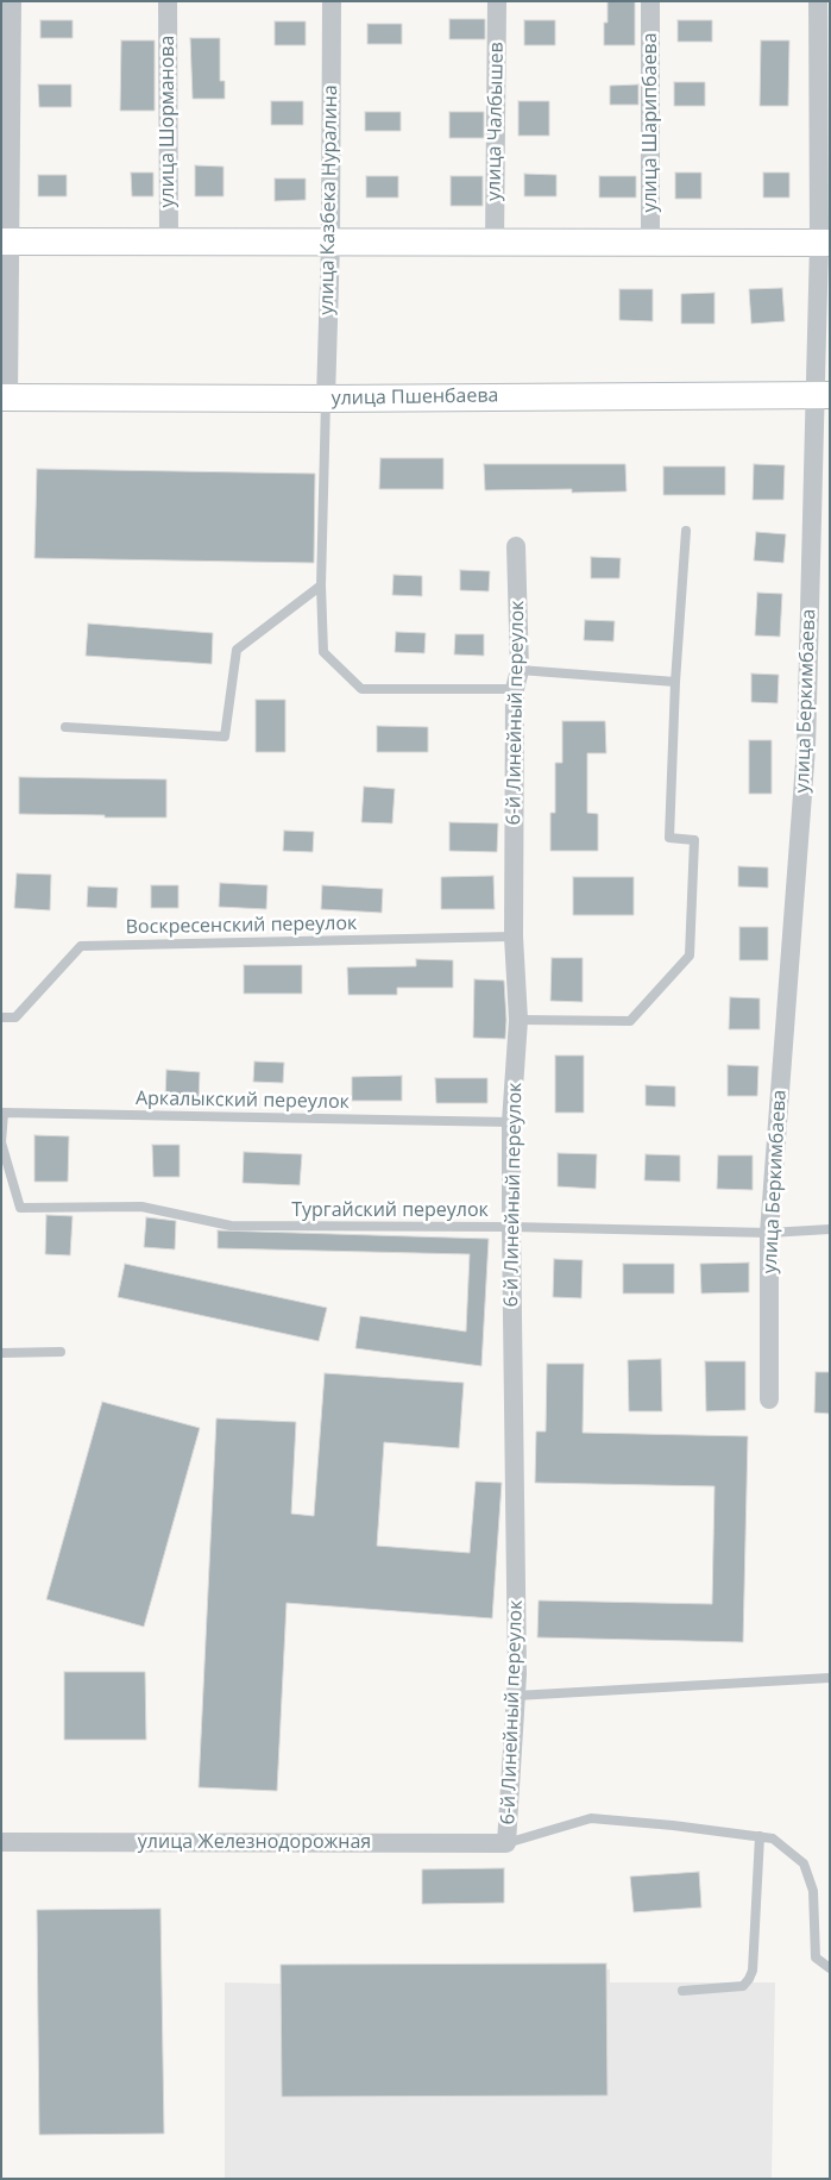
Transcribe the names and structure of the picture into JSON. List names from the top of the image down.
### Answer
{
  "streets": {
    "street": [
      "улица Шорманова",
      "улица Чалбышев",
      "улица Шарипбаева",
      "улица Казбека Нуралина",
      "улица Пшенбаева",
      "улица Беркимбаева",
      "6-й Линейный переулок",
      "улица Железнодорожная"
    ],
    "lane": ["Воскресенский переулок", "Аркалыкский переулок", "Тургайский переулок"]
  },
  "crossings": [
    ["улица Казбека Нуралина", "улица Пшенбаева"],
    ["улица Пшенбаева", "улица Беркимбаева"],
    ["улица Беркимбаева", "Тургайский переулок"],
    ["6-й Линейный переулок", "Воскресенский переулок"],
    ["6-й Линейный переулок", "Аркалыкский переулок"],
    ["6-й Линейный переулок", "Тургайский переулок"],
    ["6-й Линейный переулок", "улица Железнодорожная"],
    ["Аркалыкский переулок", "Тургайский переулок"]
  ]
}
